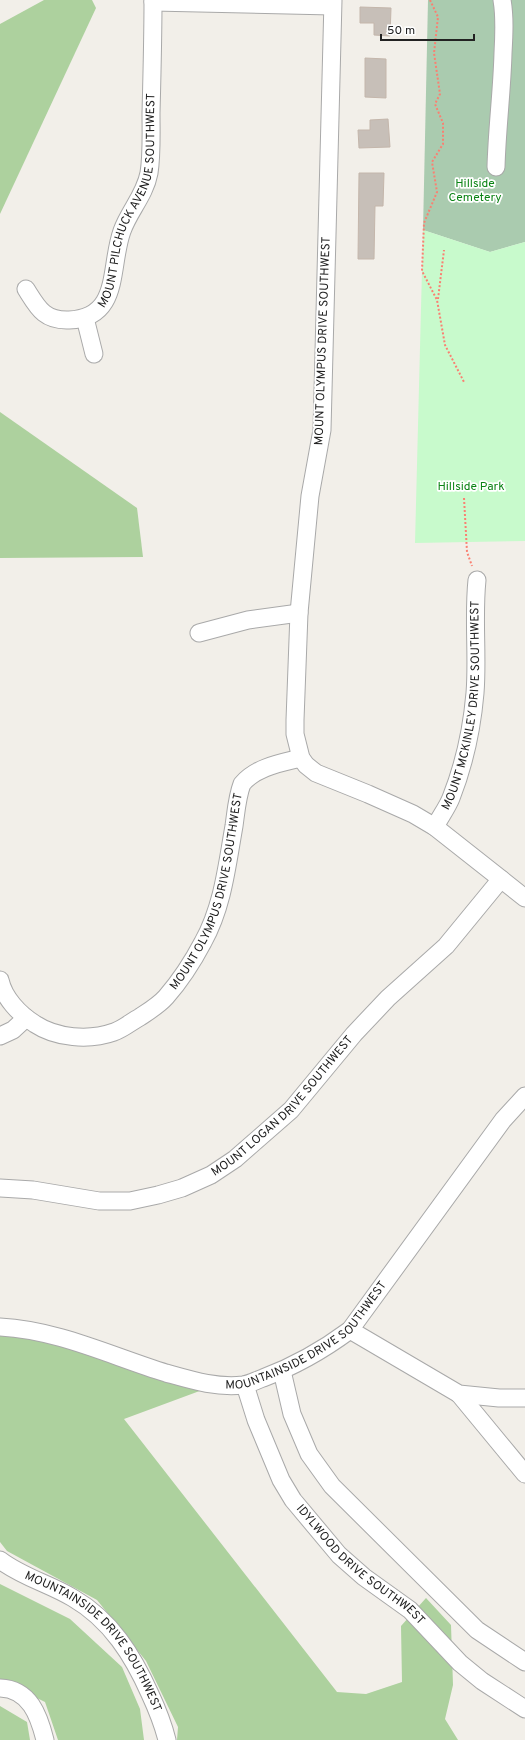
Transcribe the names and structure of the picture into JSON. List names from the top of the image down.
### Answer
{
  "streets": {
    "street": [
      "MOUNT PILCHUCK AVENUE SOUTHWEST",
      "MOUNT OLYMPUS DRIVE SOUTHWEST",
      "MOUNT MCKINLEY DRIVE SOUTHWEST",
      "MOUNT LOGAN DRIVE SOUTHWEST",
      "MOUNTAINSIDE DRIVE SOUTHWEST",
      "IDYLWOOD DRIVE SOUTHWEST"
    ]
  },
  "crossings": [
    ["MOUNTAINSIDE DRIVE SOUTHWEST", "IDYLWOOD DRIVE SOUTHWEST"]
  ],
  "parks": ["Hillside Cemetery", "Hillside Park"],
  "scale_bar": "50 m"
}
